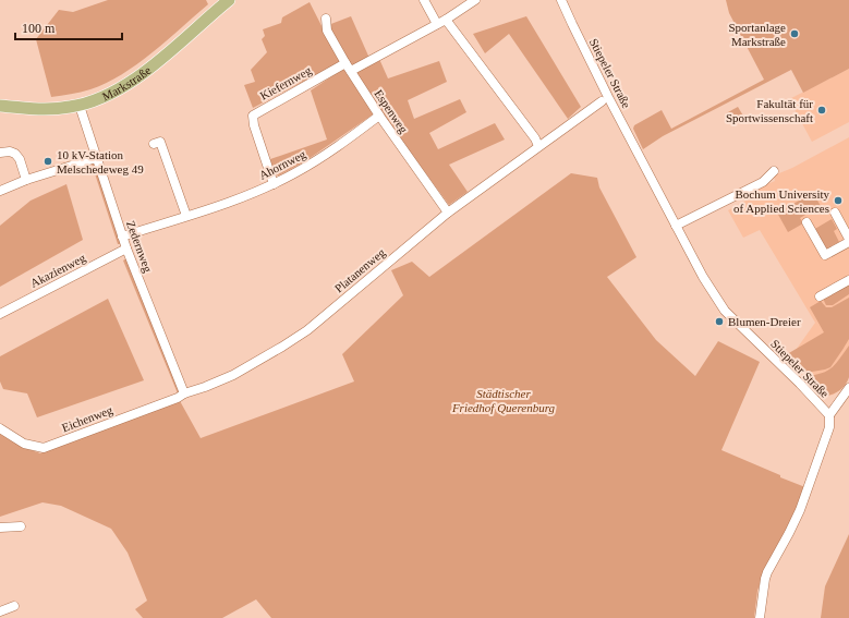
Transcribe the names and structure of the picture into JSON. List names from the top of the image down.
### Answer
{
  "streets": {
    "main road": ["Markstraße"],
    "street": [
      "Stiepeler Straße",
      "Kiefernweg",
      "Espenweg",
      "Ahornweg",
      "Zedernweg",
      "Akazienweg",
      "Platanenweg",
      "Eichenweg"
    ]
  },
  "crossings": [
    ["Markstraße", "Zedernweg"],
    ["Kiefernweg", "Espenweg"],
    ["Kiefernweg", "Ahornweg"],
    ["Espenweg", "Ahornweg"],
    ["Espenweg", "Platanenweg"],
    ["Ahornweg", "Zedernweg"],
    ["Zedernweg", "Akazienweg"],
    ["Zedernweg", "Platanenweg"],
    ["Zedernweg", "Eichenweg"],
    ["Platanenweg", "Eichenweg"]
  ],
  "parks": ["Städtischer Friedhof Querenburg"],
  "places": [
    "Sportanlage Markstraße",
    "Fakultät für Sportwissenschaft",
    "10 kV-Station Melschedeweg 49",
    "Bochum University of Applied Sciences",
    "Blumen-Dreier"
  ],
  "scale_bar": "100 m"
}
